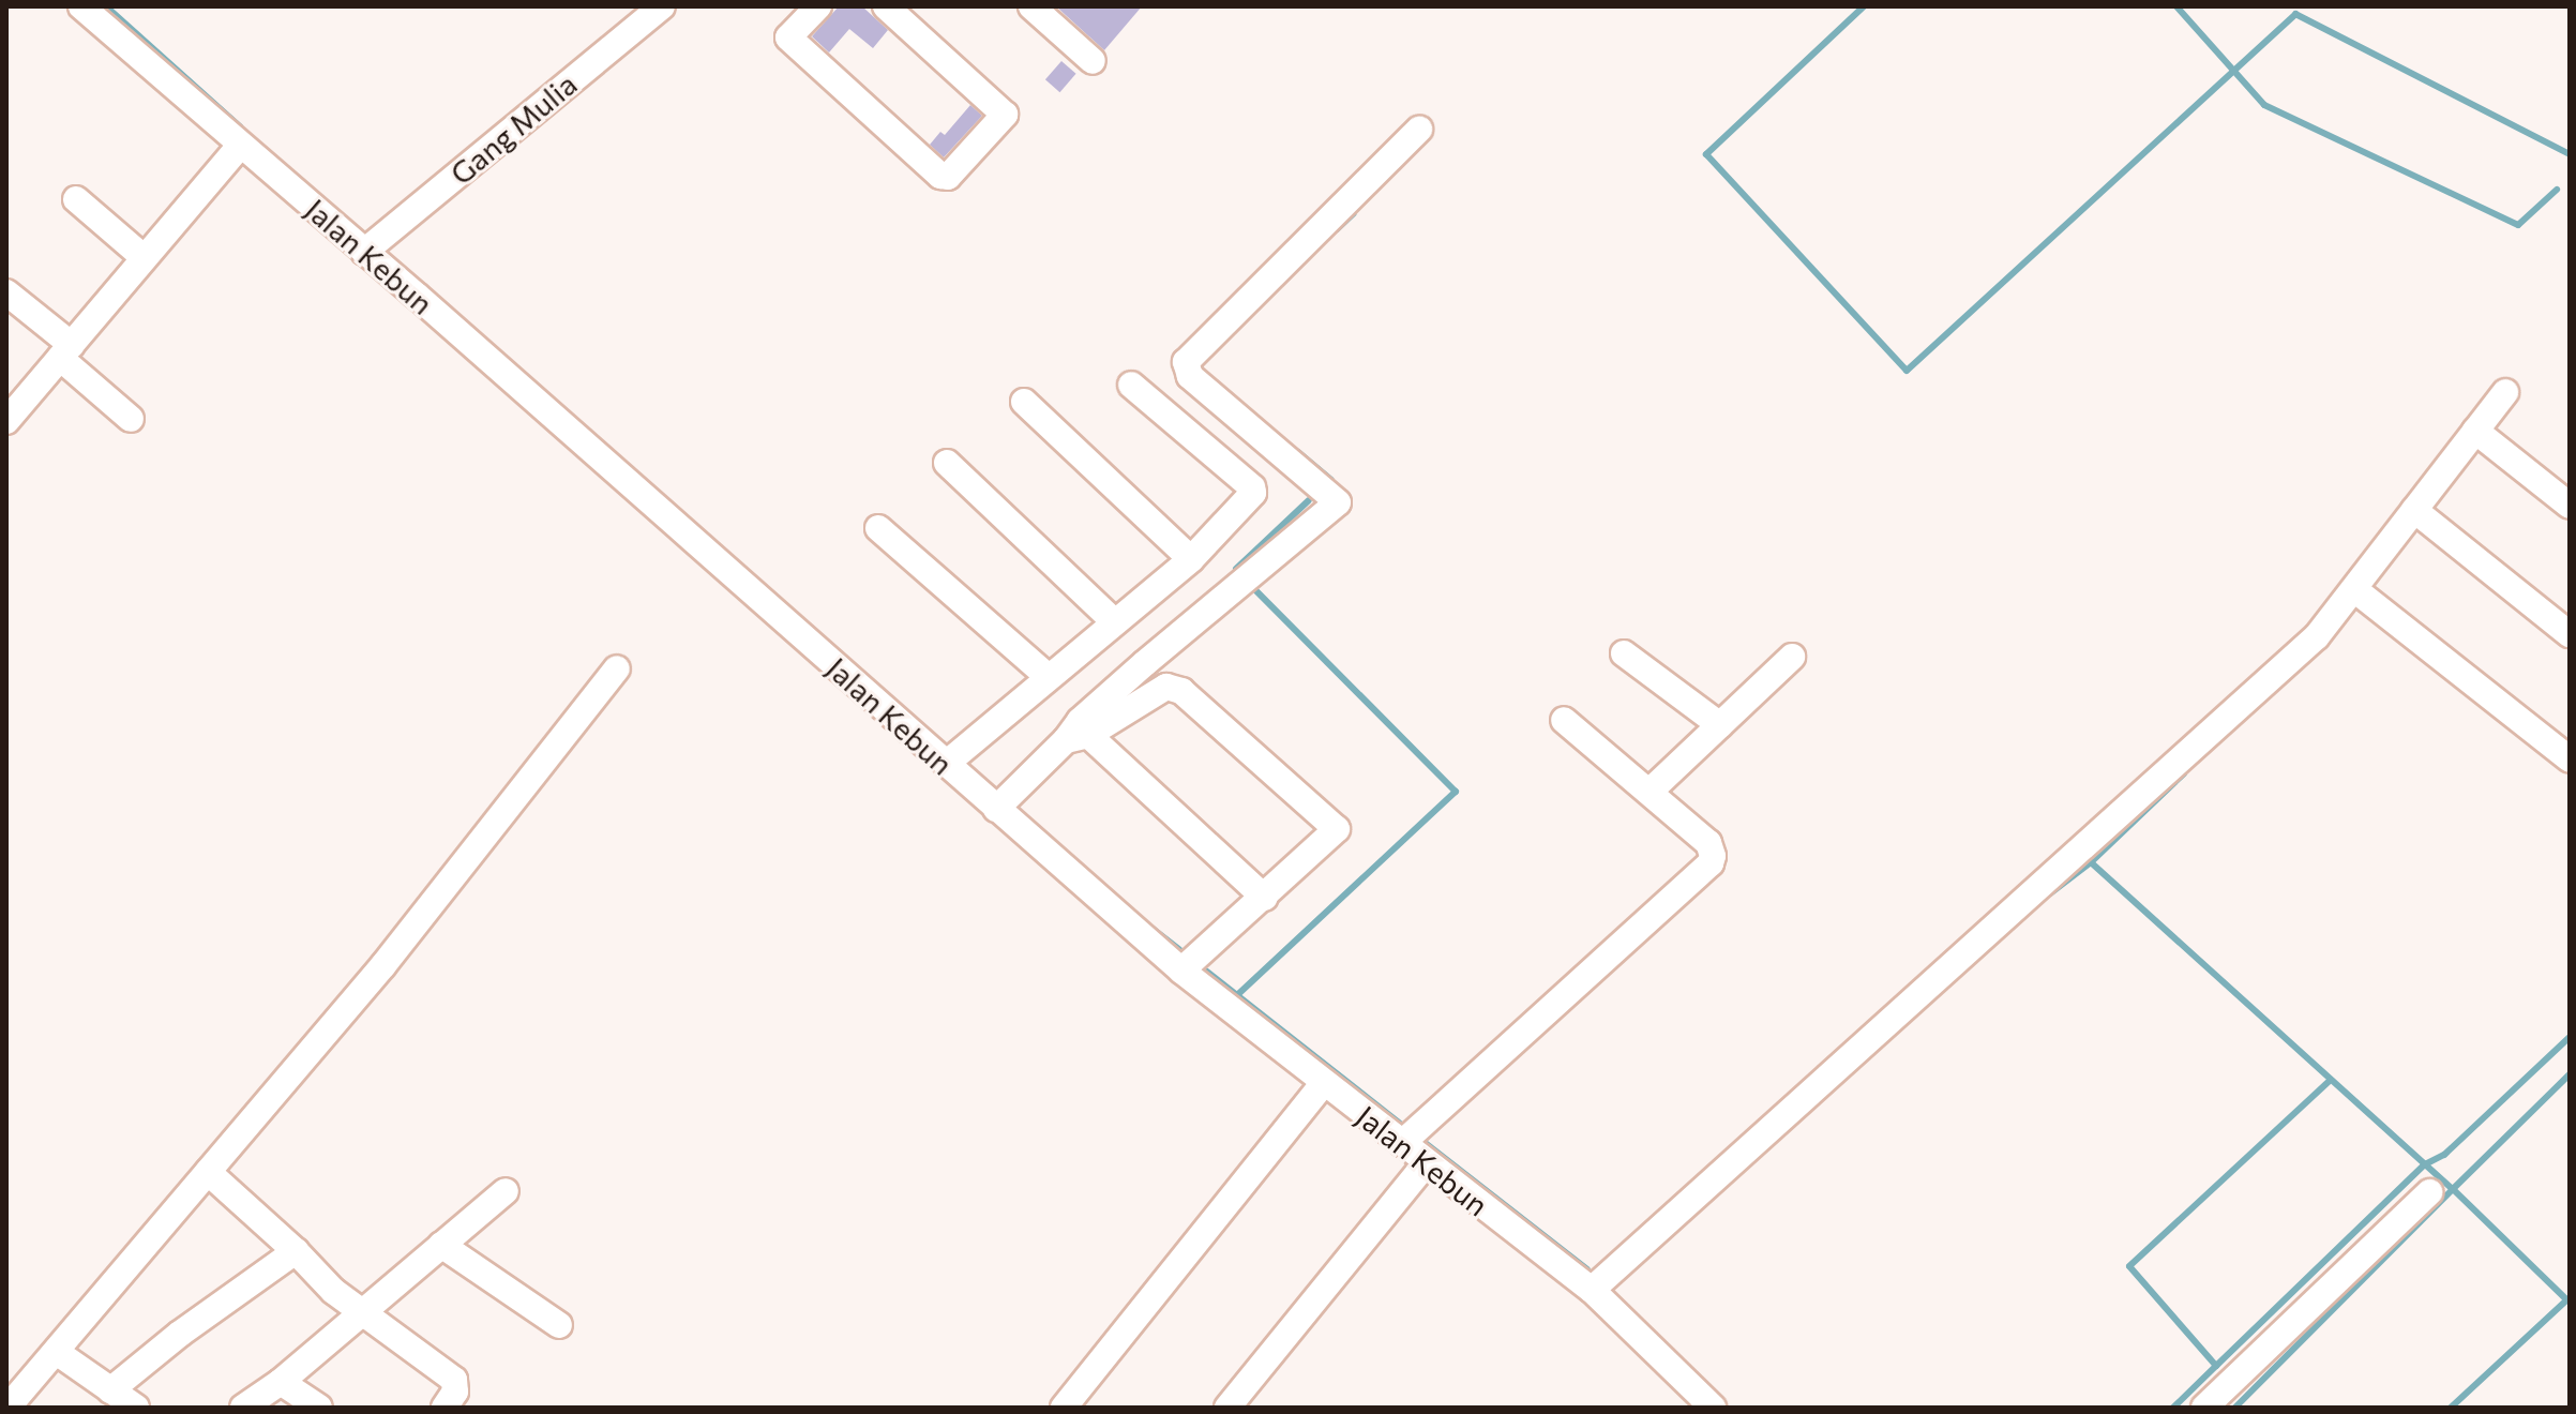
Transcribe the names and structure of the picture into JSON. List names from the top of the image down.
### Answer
{
  "streets": {
    "street": ["Gang Mulia", "Jalan Kebun"]
  },
  "crossings": [
    ["Gang Mulia", "Jalan Kebun"]
  ]
}
